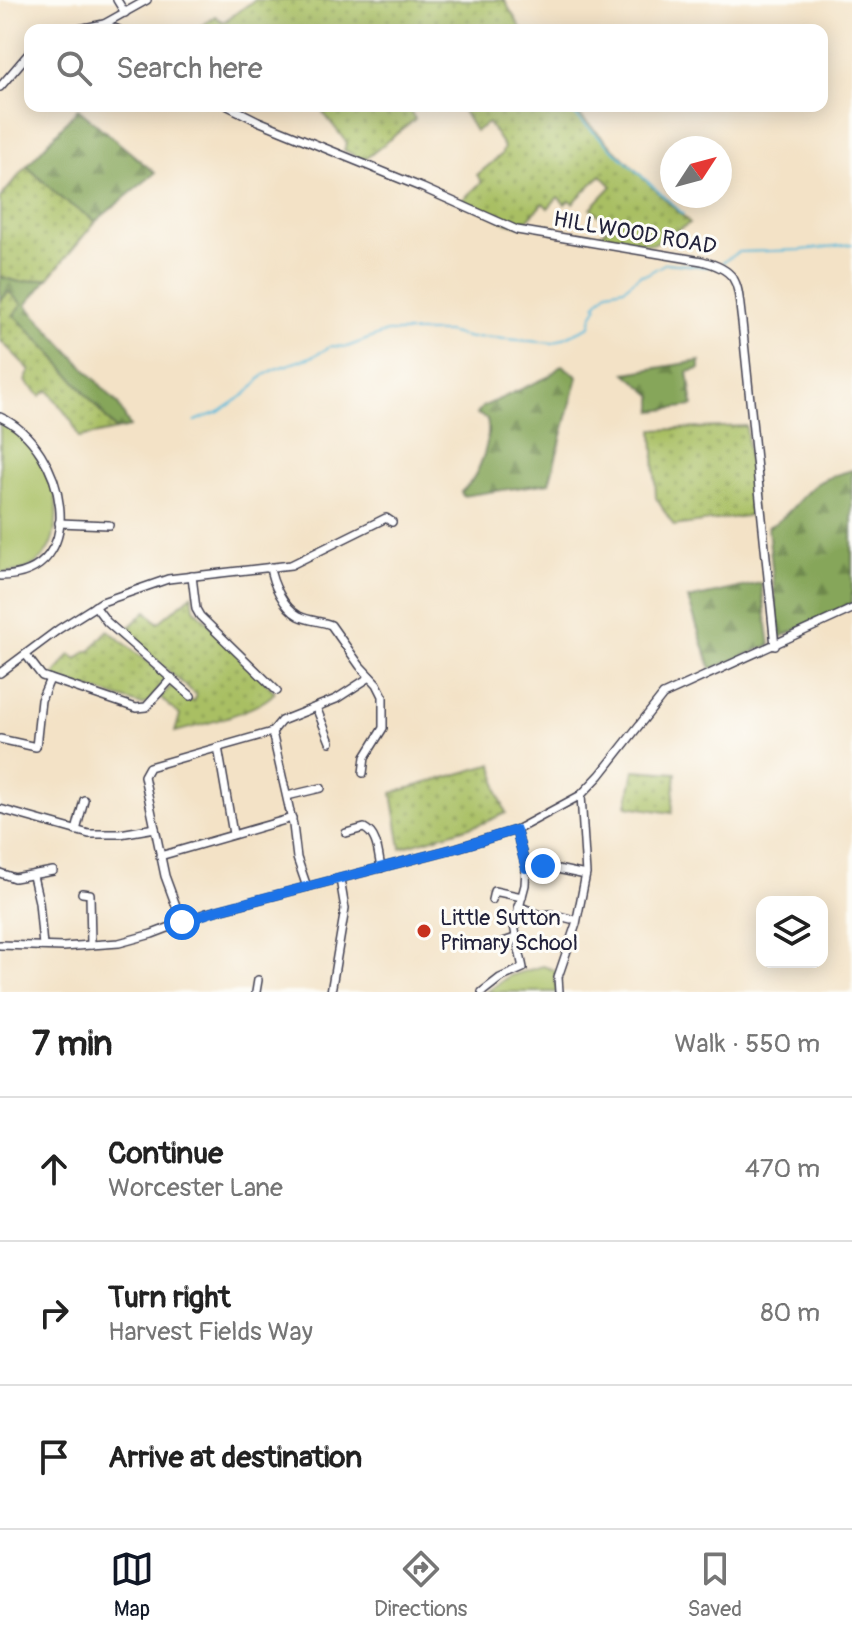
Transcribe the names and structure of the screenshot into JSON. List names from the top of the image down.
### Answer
{
  "streets": {
    "street": ["HILLWOOD ROAD"]
  },
  "places": ["Little Sutton Primary School"],
  "north": "top right",
  "page": {
    "search": "Search here",
    "heading": ["7 min", "Walk · 550 m"],
    "list": [
      ["Continue", "Worcester Lane", "470 m"],
      ["Turn right", "Harvest Fields Way", "80 m"],
      "Arrive at destination"
    ],
    "nav": ["Map", "Directions", "Saved"]
  }
}
